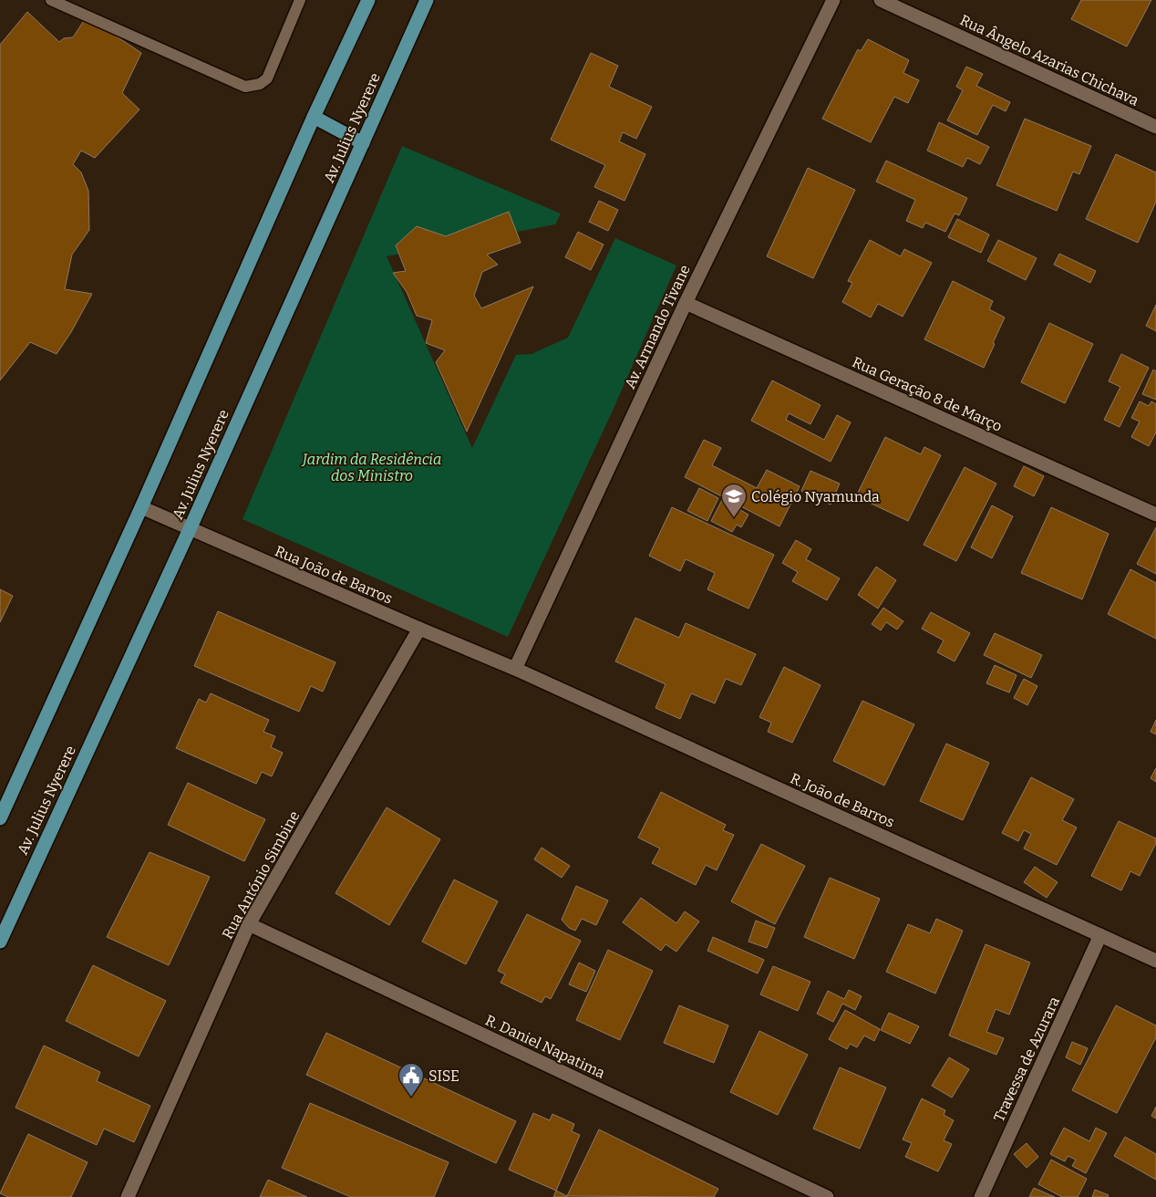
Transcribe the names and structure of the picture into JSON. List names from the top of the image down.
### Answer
{
  "streets": {
    "main road": ["Av. Julius Nyerere"],
    "street": [
      "Rua Ângelo Azarias Chichava",
      "Av. Armando Tivane",
      "Rua Geração 8 de Março",
      "Rua João de Barros",
      "R. João de Barros",
      "Rua António Simbine",
      "R. Daniel Napatima",
      "Travessa de Azurara"
    ]
  },
  "crossings": [
    ["Av. Julius Nyerere", "Rua João de Barros"],
    ["Av. Armando Tivane", "Rua Geração 8 de Março"],
    ["Av. Armando Tivane", "Rua João de Barros"],
    ["Av. Armando Tivane", "R. João de Barros"],
    ["Rua João de Barros", "R. João de Barros"],
    ["Rua João de Barros", "Rua António Simbine"],
    ["R. João de Barros", "Travessa de Azurara"],
    ["Rua António Simbine", "R. Daniel Napatima"]
  ],
  "parks": ["Jardim da Residência dos Ministro"],
  "places": {
    "school or university": ["Colégio Nyamunda"],
    "public building": ["SISE"]
  }
}
